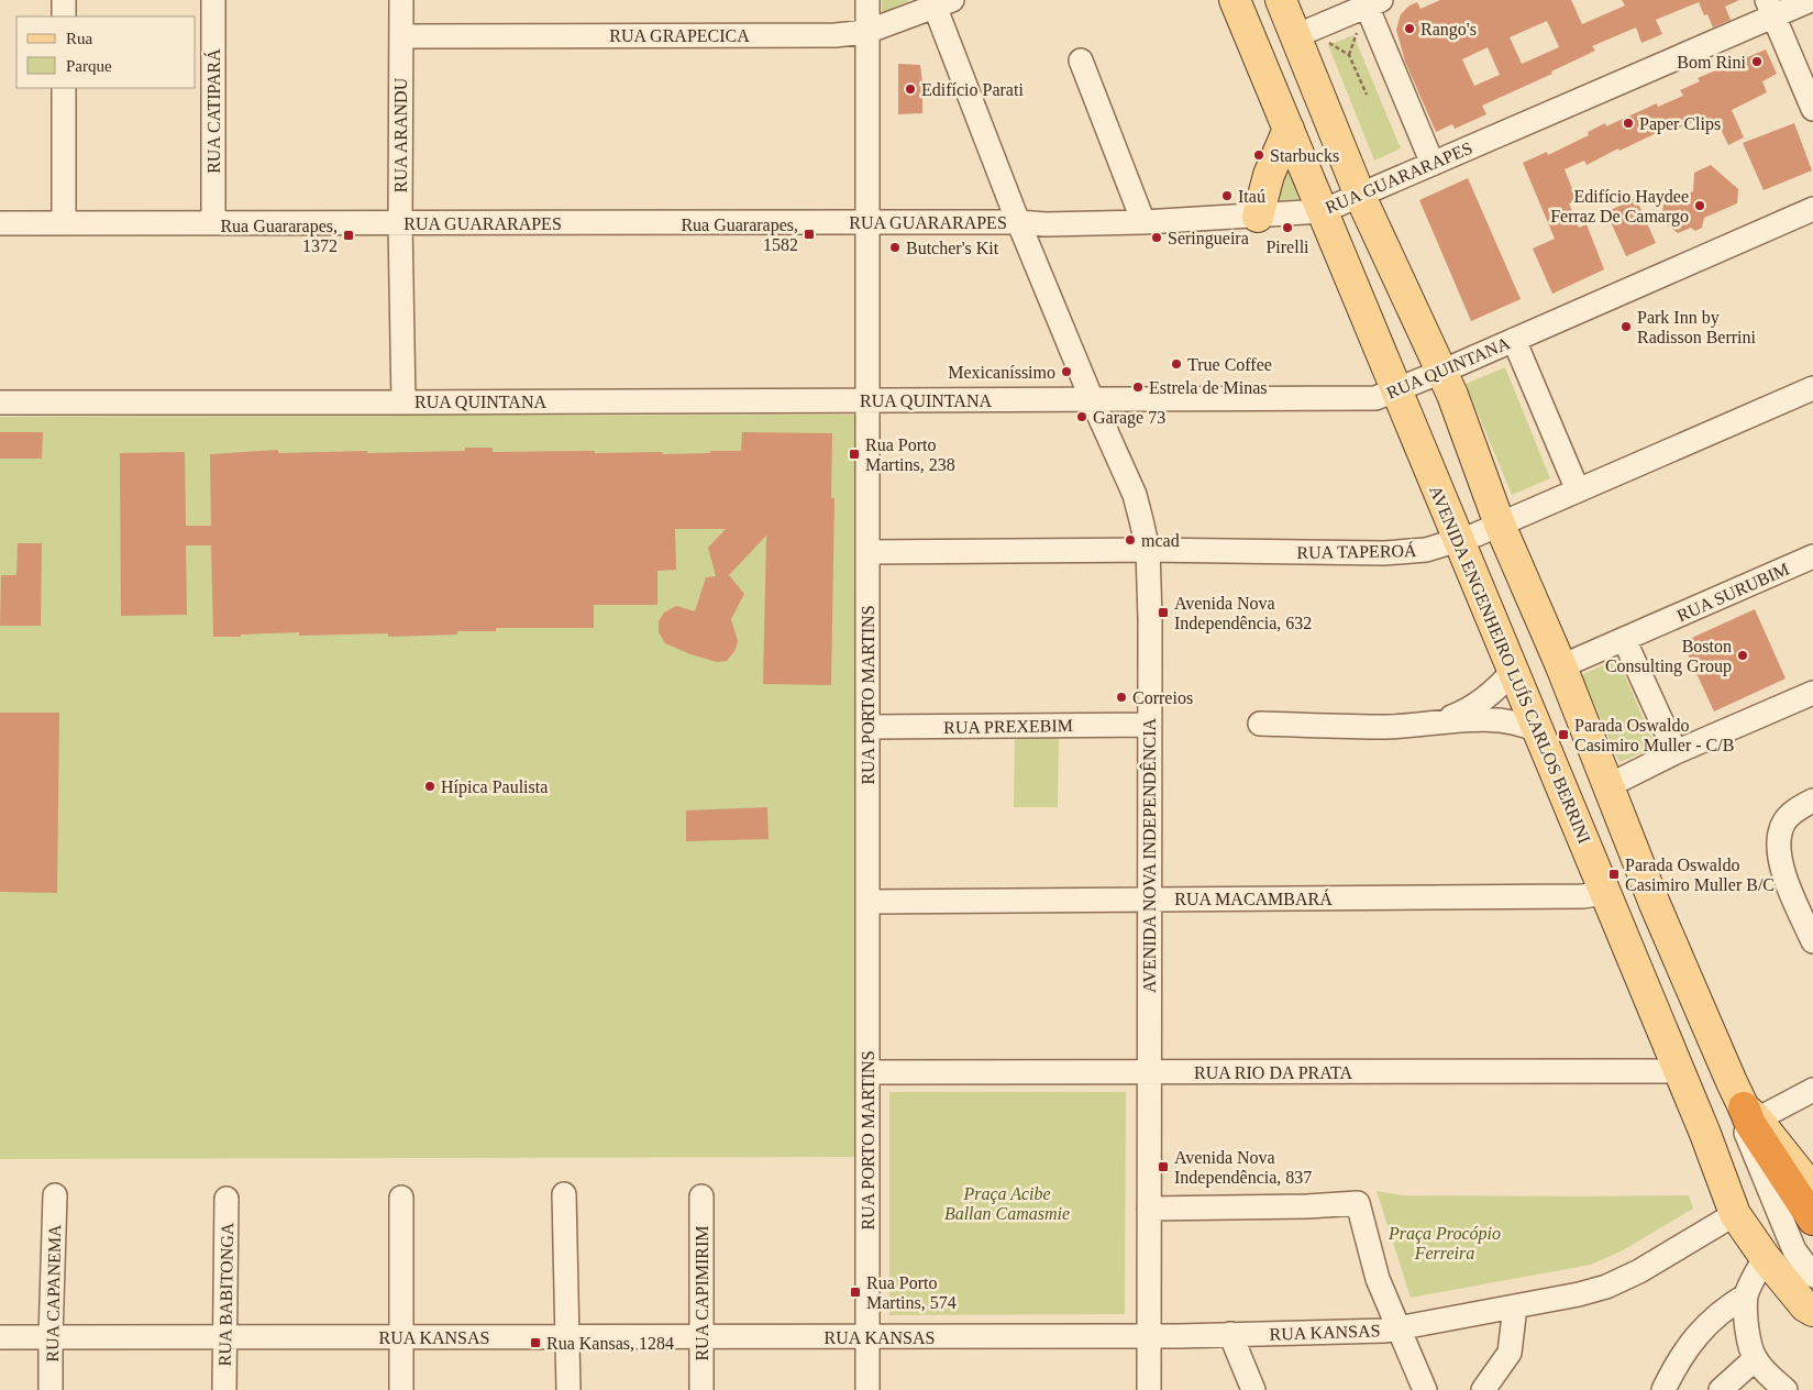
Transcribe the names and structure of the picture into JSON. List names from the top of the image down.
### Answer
{
  "streets": {
    "main road": ["AVENIDA ENGENHEIRO LUÍS CARLOS BERRINI"],
    "street": [
      "RUA GRAPECICA",
      "RUA CATIPARÁ",
      "RUA ARANDU",
      "RUA GUARARAPES",
      "RUA QUINTANA",
      "RUA TAPEROÁ",
      "RUA SURUBIM",
      "RUA PORTO MARTINS",
      "RUA PREXEBIM",
      "AVENIDA NOVA INDEPENDÊNCIA",
      "RUA MACAMBARÁ",
      "RUA RIO DA PRATA",
      "RUA CAPANEMA",
      "RUA CAPIMIRIM",
      "RUA BABITONGA",
      "RUA KANSAS"
    ]
  },
  "crossings": [
    ["RUA GRAPECICA", "RUA ARANDU"],
    ["RUA GRAPECICA", "RUA PORTO MARTINS"],
    ["RUA GRAPECICA", "AVENIDA NOVA INDEPENDÊNCIA"],
    ["RUA CATIPARÁ", "RUA GUARARAPES"],
    ["RUA ARANDU", "RUA GUARARAPES"],
    ["RUA ARANDU", "RUA QUINTANA"],
    ["RUA GUARARAPES", "AVENIDA ENGENHEIRO LUÍS CARLOS BERRINI"],
    ["RUA GUARARAPES", "RUA PORTO MARTINS"],
    ["RUA GUARARAPES", "AVENIDA NOVA INDEPENDÊNCIA"],
    ["RUA QUINTANA", "AVENIDA ENGENHEIRO LUÍS CARLOS BERRINI"],
    ["RUA QUINTANA", "RUA PORTO MARTINS"],
    ["RUA QUINTANA", "AVENIDA NOVA INDEPENDÊNCIA"],
    ["RUA TAPEROÁ", "AVENIDA ENGENHEIRO LUÍS CARLOS BERRINI"],
    ["RUA TAPEROÁ", "RUA PORTO MARTINS"],
    ["RUA TAPEROÁ", "AVENIDA NOVA INDEPENDÊNCIA"],
    ["AVENIDA ENGENHEIRO LUÍS CARLOS BERRINI", "RUA MACAMBARÁ"],
    ["AVENIDA ENGENHEIRO LUÍS CARLOS BERRINI", "RUA RIO DA PRATA"],
    ["AVENIDA ENGENHEIRO LUÍS CARLOS BERRINI", "RUA KANSAS"],
    ["RUA PORTO MARTINS", "RUA PREXEBIM"],
    ["RUA PORTO MARTINS", "RUA MACAMBARÁ"],
    ["RUA PORTO MARTINS", "RUA RIO DA PRATA"],
    ["RUA PORTO MARTINS", "RUA KANSAS"],
    ["RUA PREXEBIM", "AVENIDA NOVA INDEPENDÊNCIA"],
    ["AVENIDA NOVA INDEPENDÊNCIA", "RUA MACAMBARÁ"],
    ["AVENIDA NOVA INDEPENDÊNCIA", "RUA RIO DA PRATA"],
    ["AVENIDA NOVA INDEPENDÊNCIA", "RUA KANSAS"],
    ["RUA CAPANEMA", "RUA KANSAS"],
    ["RUA CAPIMIRIM", "RUA KANSAS"],
    ["RUA BABITONGA", "RUA KANSAS"]
  ],
  "parks": ["Praça Acibe Ballan Camasmie", "Praça Procópio Ferreira"],
  "places": {
    "other": [
      "Rango's",
      "Bom Rini",
      "Edifício Parati",
      "Paper Clips",
      "Starbucks",
      "Itaú",
      "Edifício Haydee Ferraz De Camargo",
      "Pirelli",
      "Seringueira",
      "Butcher's Kit",
      "Park Inn by Radisson Berrini",
      "True Coffee",
      "Mexicaníssimo",
      "Estrela de Minas",
      "Garage 73",
      "mcad",
      "Boston Consulting Group",
      "Correios",
      "Hípica Paulista"
    ],
    "transit": [
      "Rua Guararapes, 1582",
      "Rua Guararapes, 1372",
      "Rua Porto Martins, 238",
      "Avenida Nova Independência, 632",
      "Parada Oswaldo Casimiro Muller - C/B",
      "Parada Oswaldo Casimiro Muller B/C",
      "Avenida Nova Independência, 837",
      "Rua Porto Martins, 574",
      "Rua Kansas, 1284"
    ]
  },
  "legend": ["Rua", "Parque"]
}
